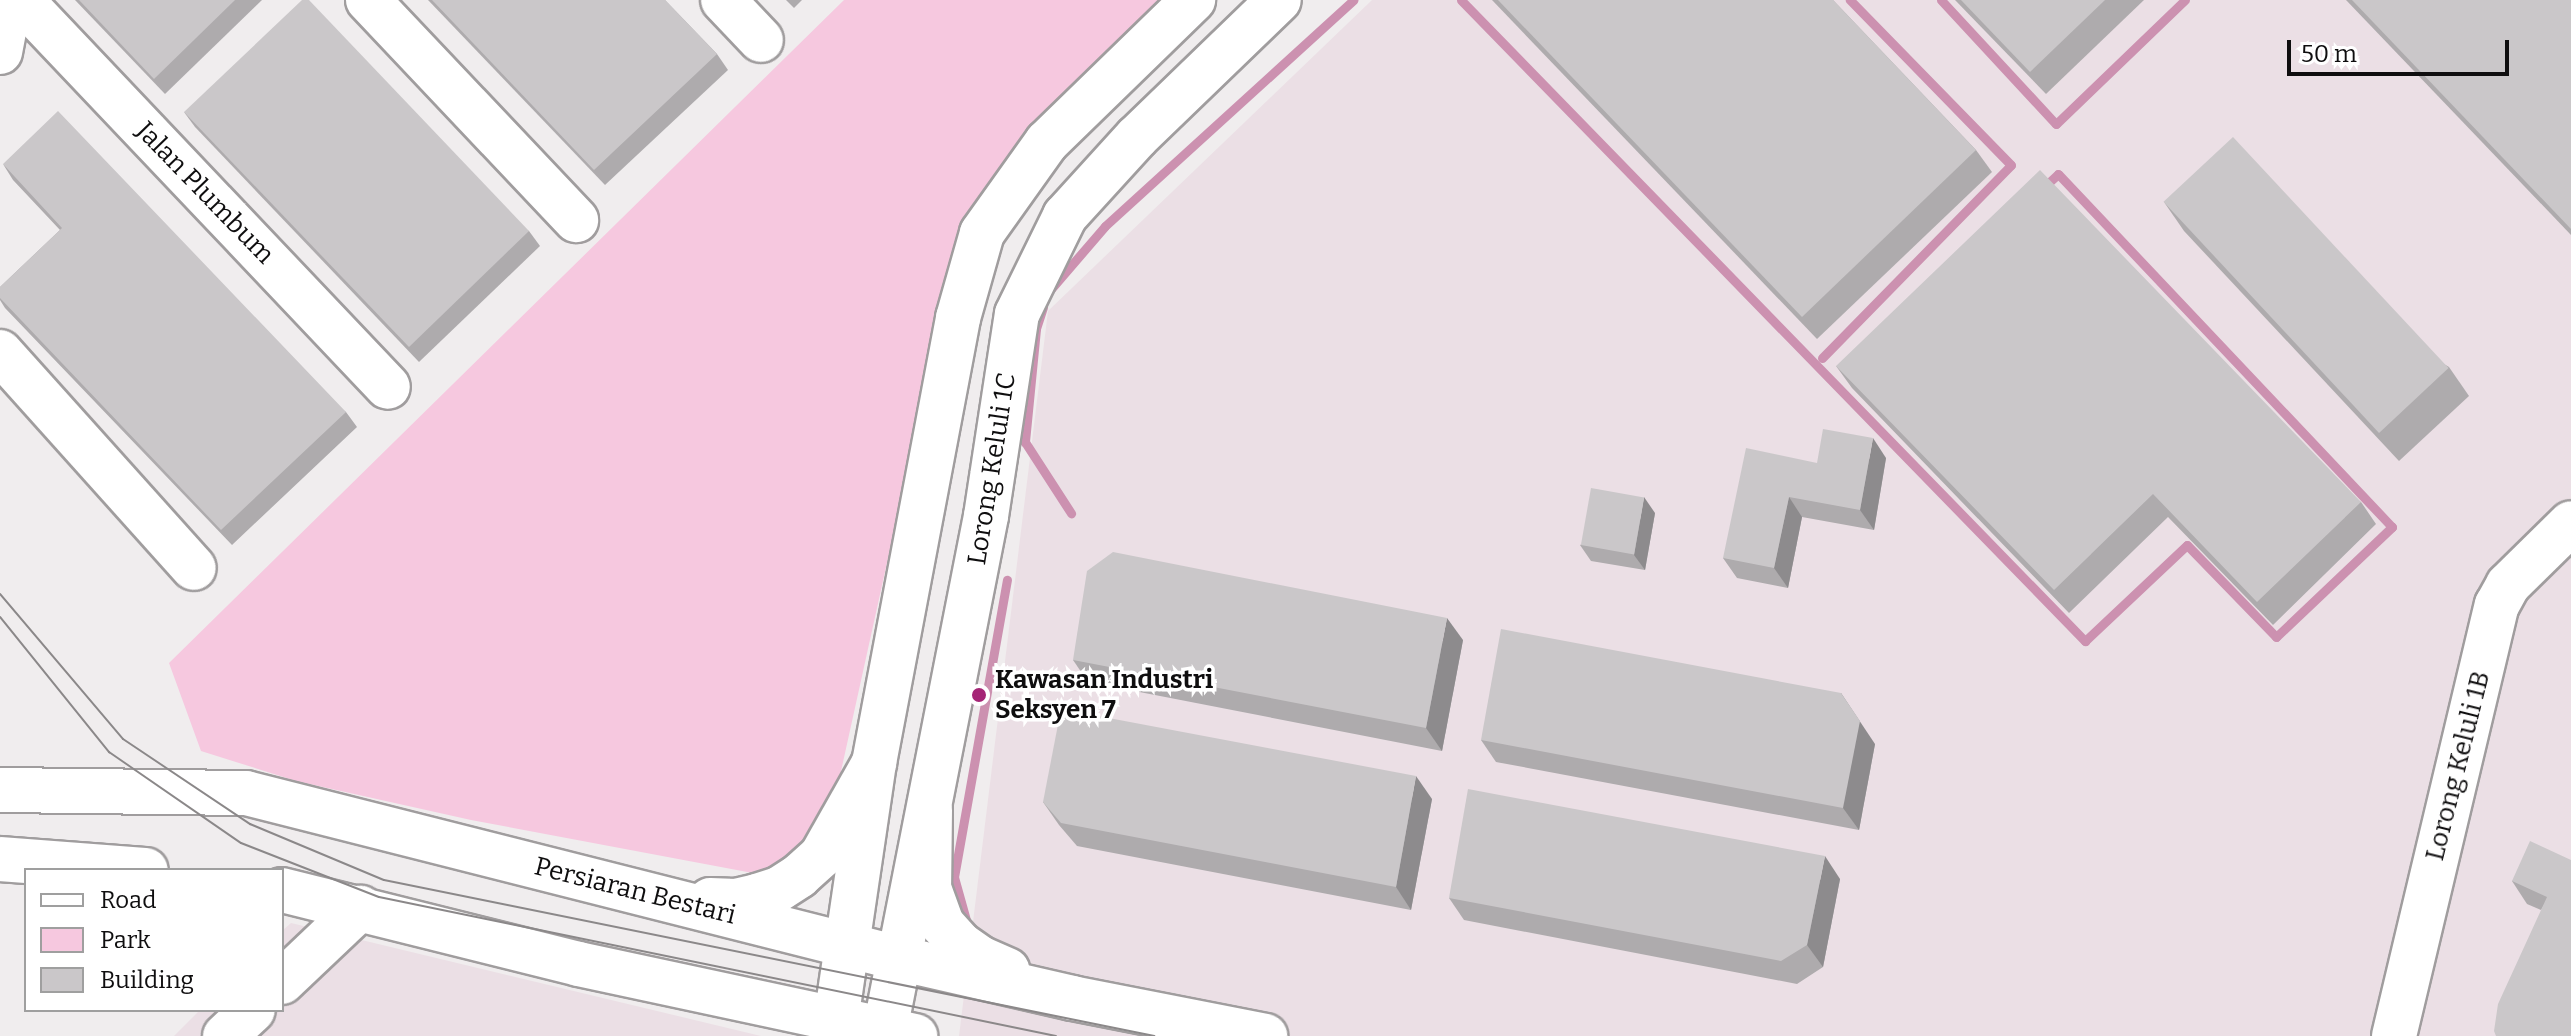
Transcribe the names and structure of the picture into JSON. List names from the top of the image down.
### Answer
{
  "streets": {
    "street": [
      "Jalan Plumbum",
      "Lorong Keluli 1C",
      "Lorong Keluli 1B",
      "Persiaran Bestari"
    ]
  },
  "crossings": [
    ["Lorong Keluli 1C", "Persiaran Bestari"]
  ],
  "places": ["Kawasan Industri Seksyen 7"],
  "legend": ["Road", "Park", "Building"],
  "scale_bar": "50 m"
}
